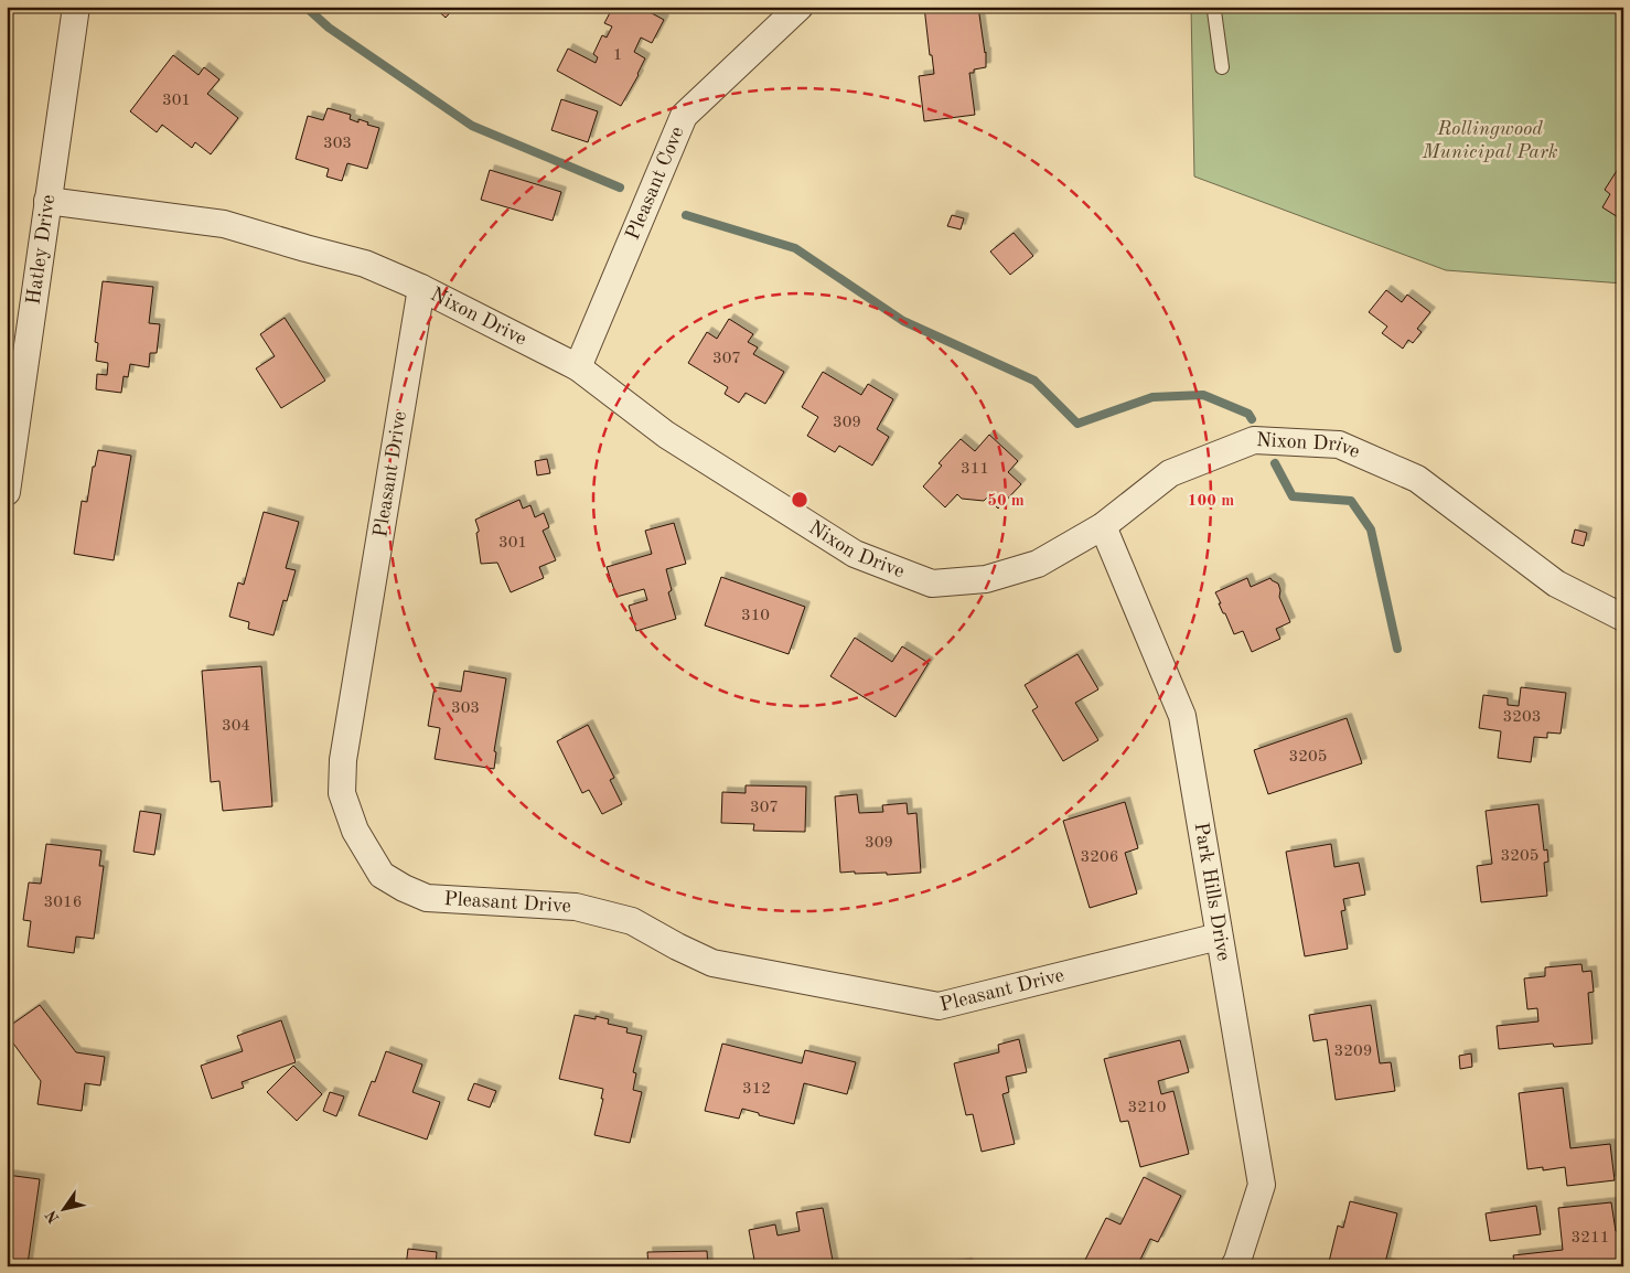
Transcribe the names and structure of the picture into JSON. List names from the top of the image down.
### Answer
{
  "streets": {
    "street": [
      "Pleasant Cove",
      "Hatley Drive",
      "Nixon Drive",
      "Pleasant Drive",
      "Park Hills Drive"
    ]
  },
  "crossings": [
    ["Pleasant Cove", "Nixon Drive"],
    ["Hatley Drive", "Nixon Drive"],
    ["Nixon Drive", "Pleasant Drive"],
    ["Nixon Drive", "Park Hills Drive"],
    ["Pleasant Drive", "Park Hills Drive"]
  ],
  "parks": ["Rollingwood Municipal Park"],
  "house_numbers": [
    "1",
    "301",
    "303",
    "307",
    "309",
    "311",
    "301",
    "310",
    "303",
    "3203",
    "304",
    "3205",
    "307",
    "309",
    "3205",
    "3206",
    "3016",
    "3209",
    "312",
    "3210",
    "3211"
  ],
  "north": "bottom left",
  "rings": ["50 m", "100 m"]
}
